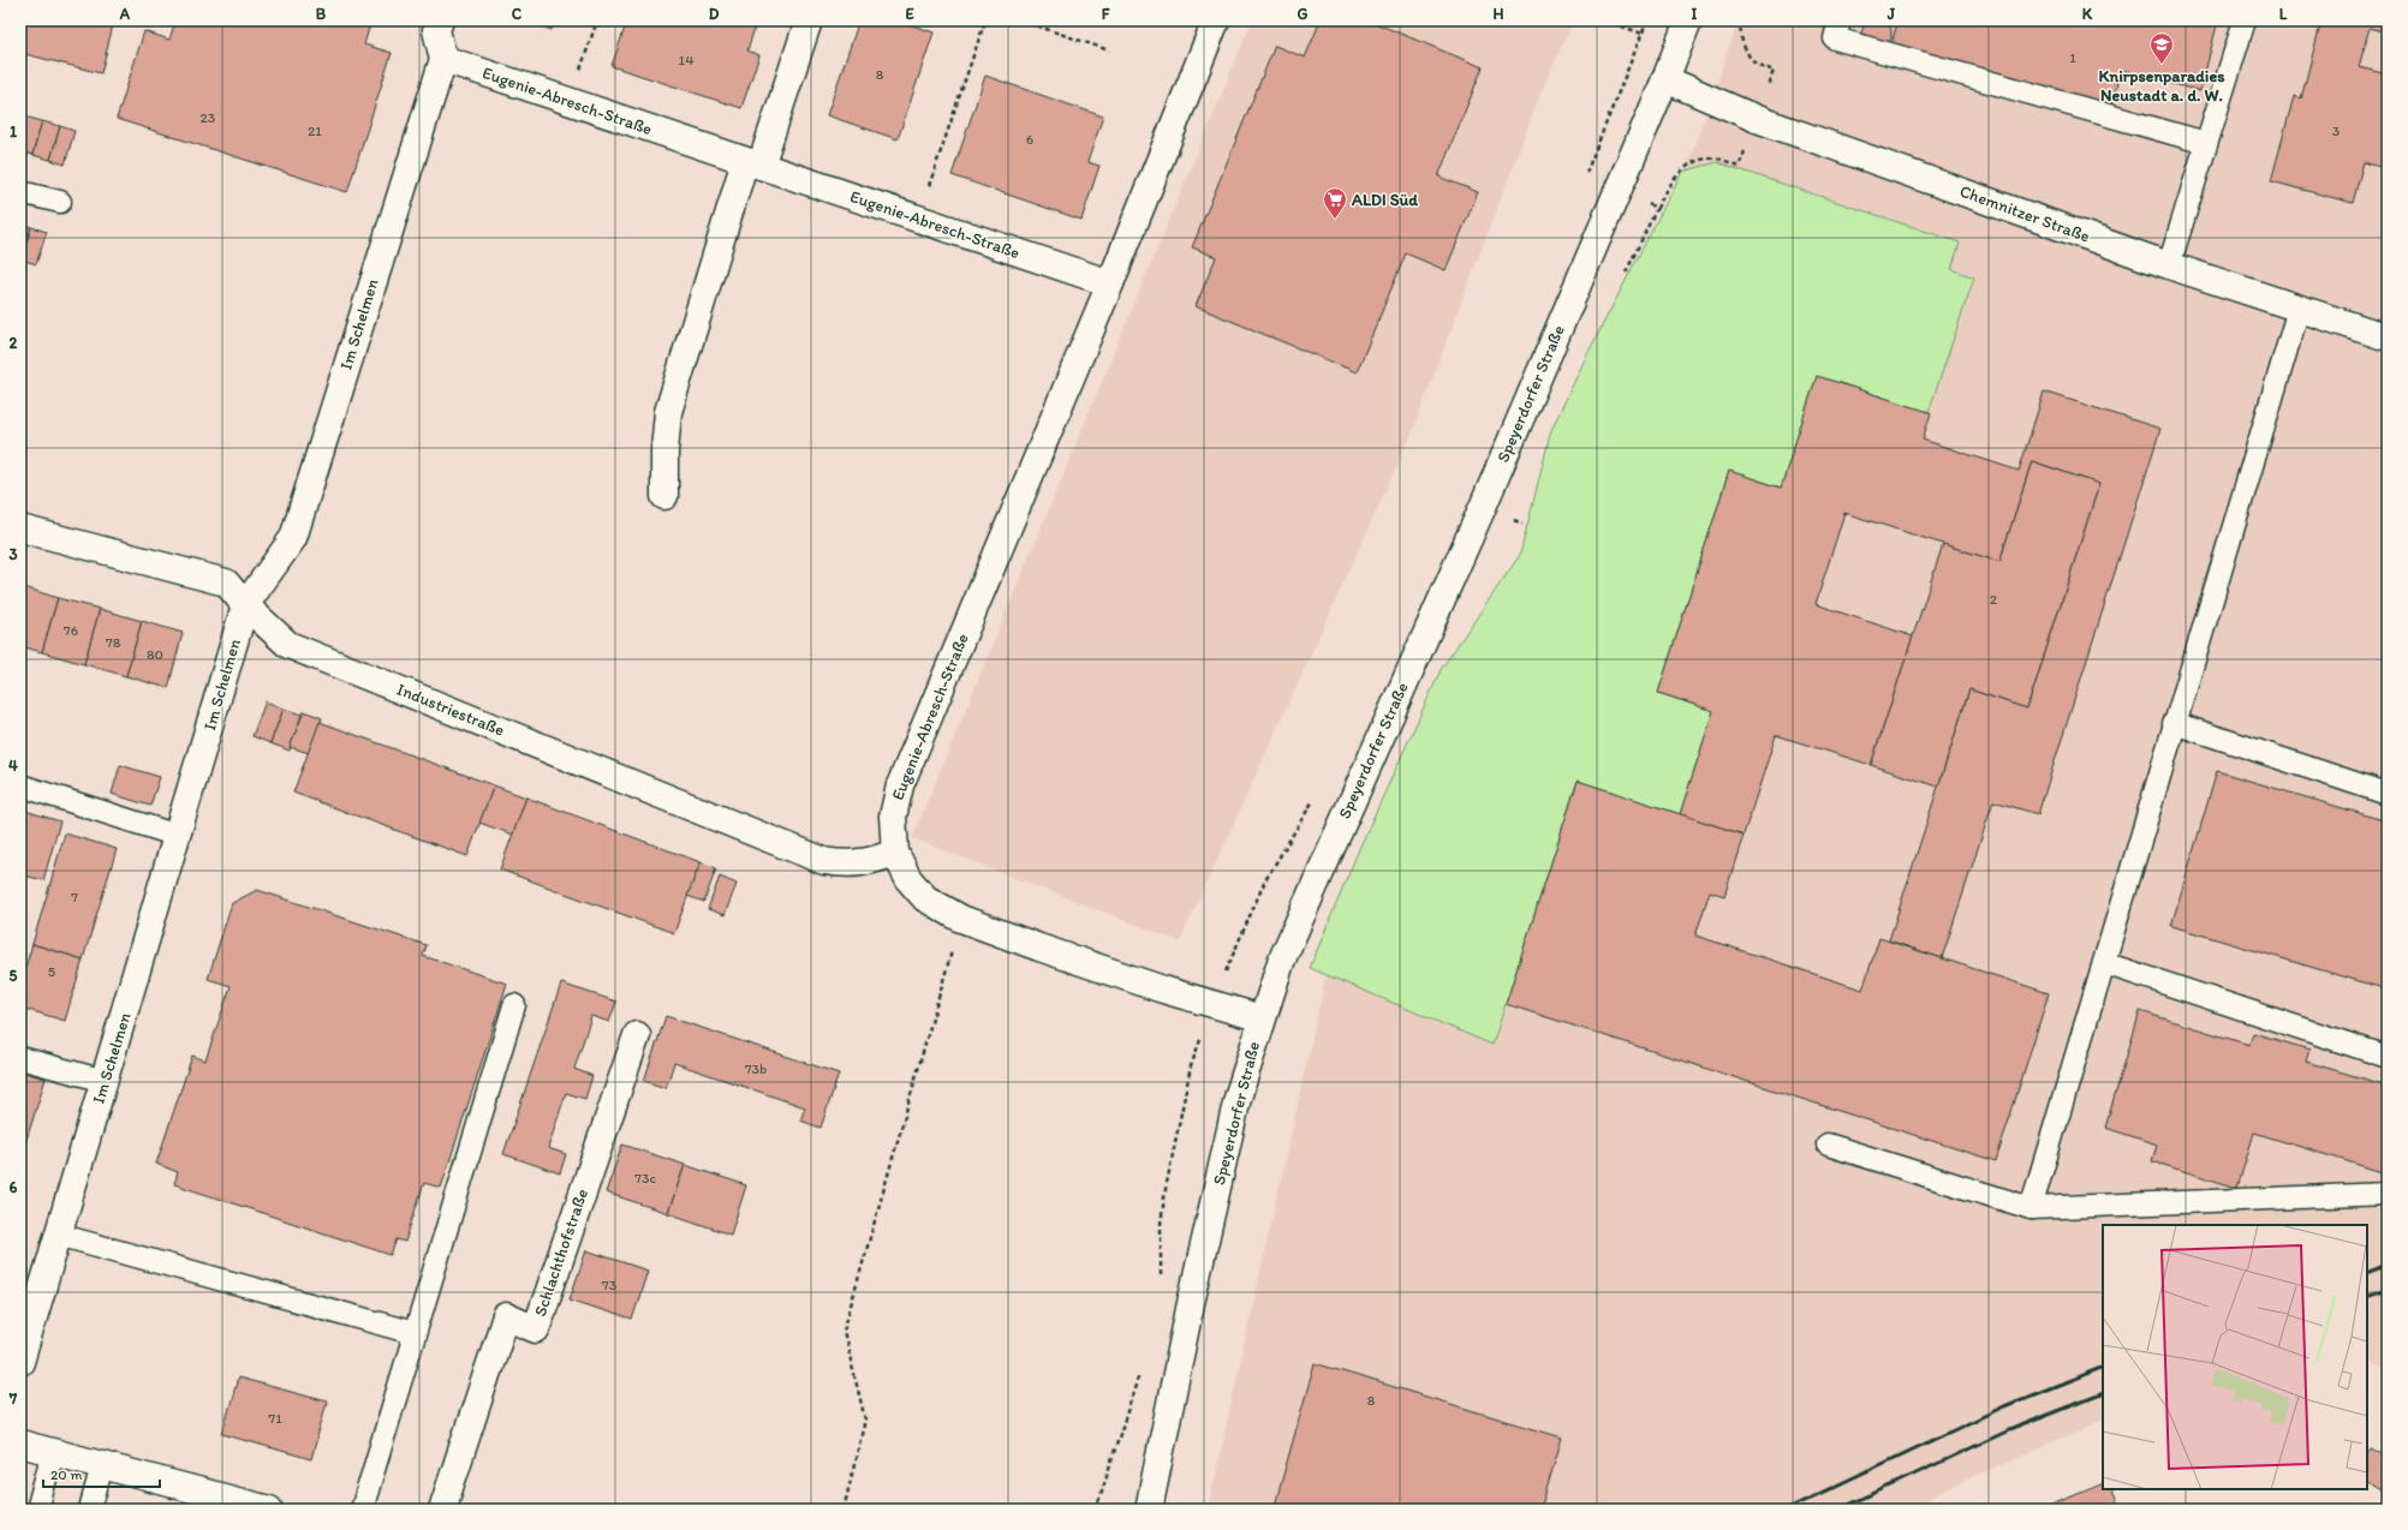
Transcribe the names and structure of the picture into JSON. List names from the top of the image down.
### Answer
{
  "streets": {
    "street": [
      "Eugenie-Abresch-Straße",
      "Chemnitzer Straße",
      "Im Schelmen",
      "Speyerdorfer Straße",
      "Industriestraße",
      "Schlachthofstraße"
    ]
  },
  "crossings": [
    ["Eugenie-Abresch-Straße", "Im Schelmen"],
    ["Eugenie-Abresch-Straße", "Speyerdorfer Straße"],
    ["Eugenie-Abresch-Straße", "Industriestraße"],
    ["Chemnitzer Straße", "Speyerdorfer Straße"],
    ["Im Schelmen", "Industriestraße"]
  ],
  "places": {
    "school or university": ["Knirpsenparadies Neustadt a. d. W."],
    "supermarket": ["ALDI Süd"]
  },
  "house_numbers": [
    "1",
    "14",
    "8",
    "23",
    "21",
    "3",
    "6",
    "2",
    "76",
    "78",
    "80",
    "7",
    "5",
    "73b",
    "73c",
    "73",
    "8",
    "71"
  ],
  "scale_bar": "20 m",
  "grid": {
    "columns": [
      "A",
      "B",
      "C",
      "D",
      "E",
      "F",
      "G",
      "H",
      "I",
      "J",
      "K",
      "L"
    ],
    "rows": [
      "1",
      "2",
      "3",
      "4",
      "5",
      "6",
      "7"
    ]
  }
}
